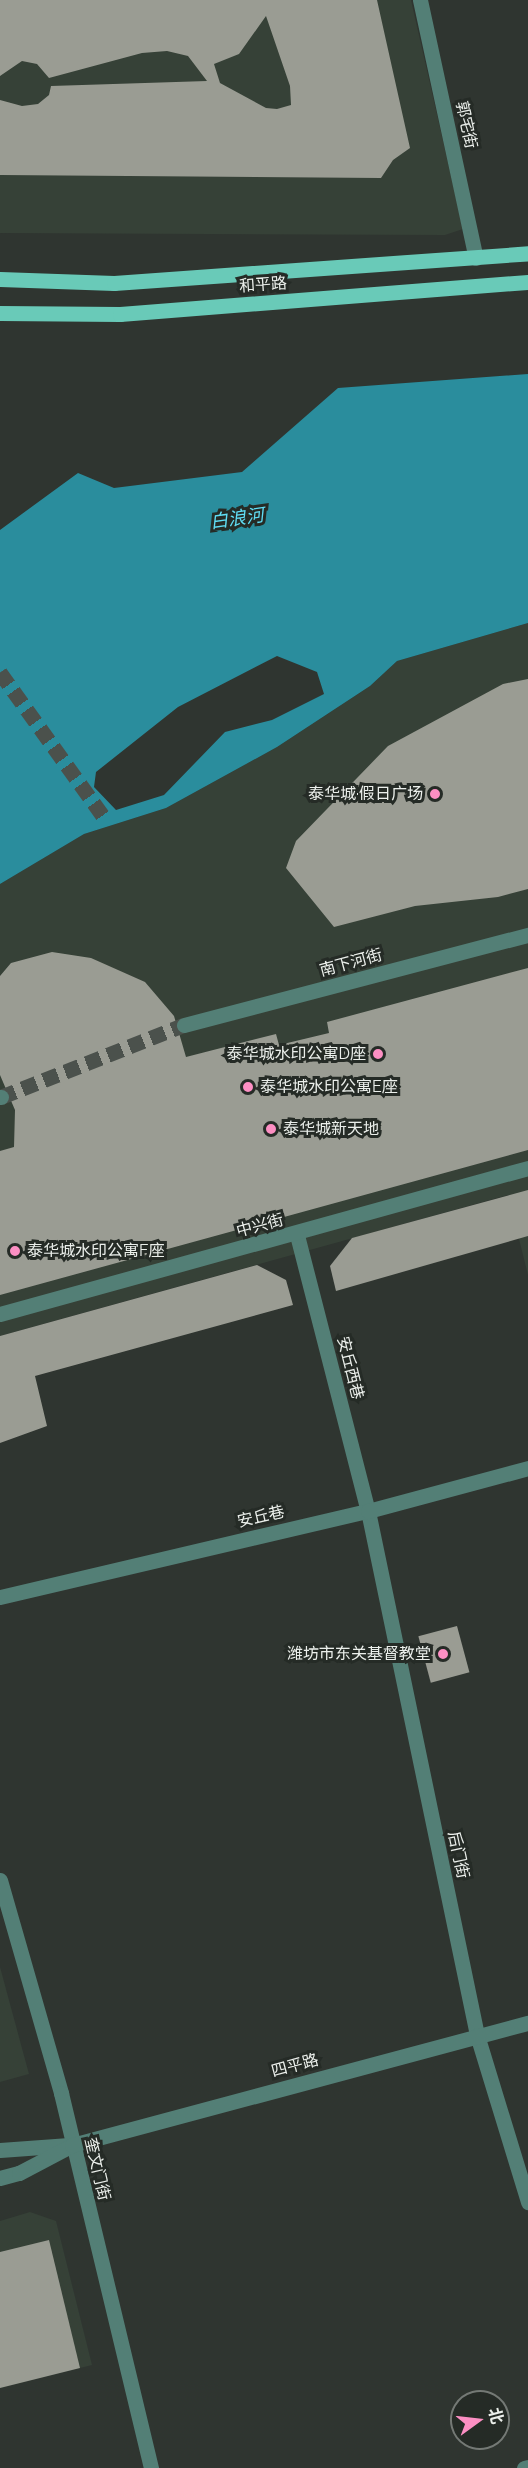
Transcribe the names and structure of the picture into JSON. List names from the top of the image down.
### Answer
{
  "streets": {
    "main road": ["和平路"],
    "street": [
      "郭宅街",
      "南下河街",
      "中兴街",
      "安丘西巷",
      "安丘巷",
      "后门街",
      "四平路",
      "奎文门街"
    ]
  },
  "crossings": [
    ["郭宅街", "和平路"],
    ["中兴街", "安丘西巷"],
    ["安丘西巷", "安丘巷"],
    ["安丘西巷", "后门街"],
    ["安丘巷", "后门街"],
    ["后门街", "四平路"],
    ["四平路", "奎文门街"]
  ],
  "water": ["白浪河"],
  "places": [
    "泰华城·假日广场",
    "泰华城水印公寓D座",
    "泰华城水印公寓E座",
    "泰华城新天地",
    "泰华城水印公寓F座",
    "潍坊市东关基督教堂"
  ],
  "north": "right"
}
